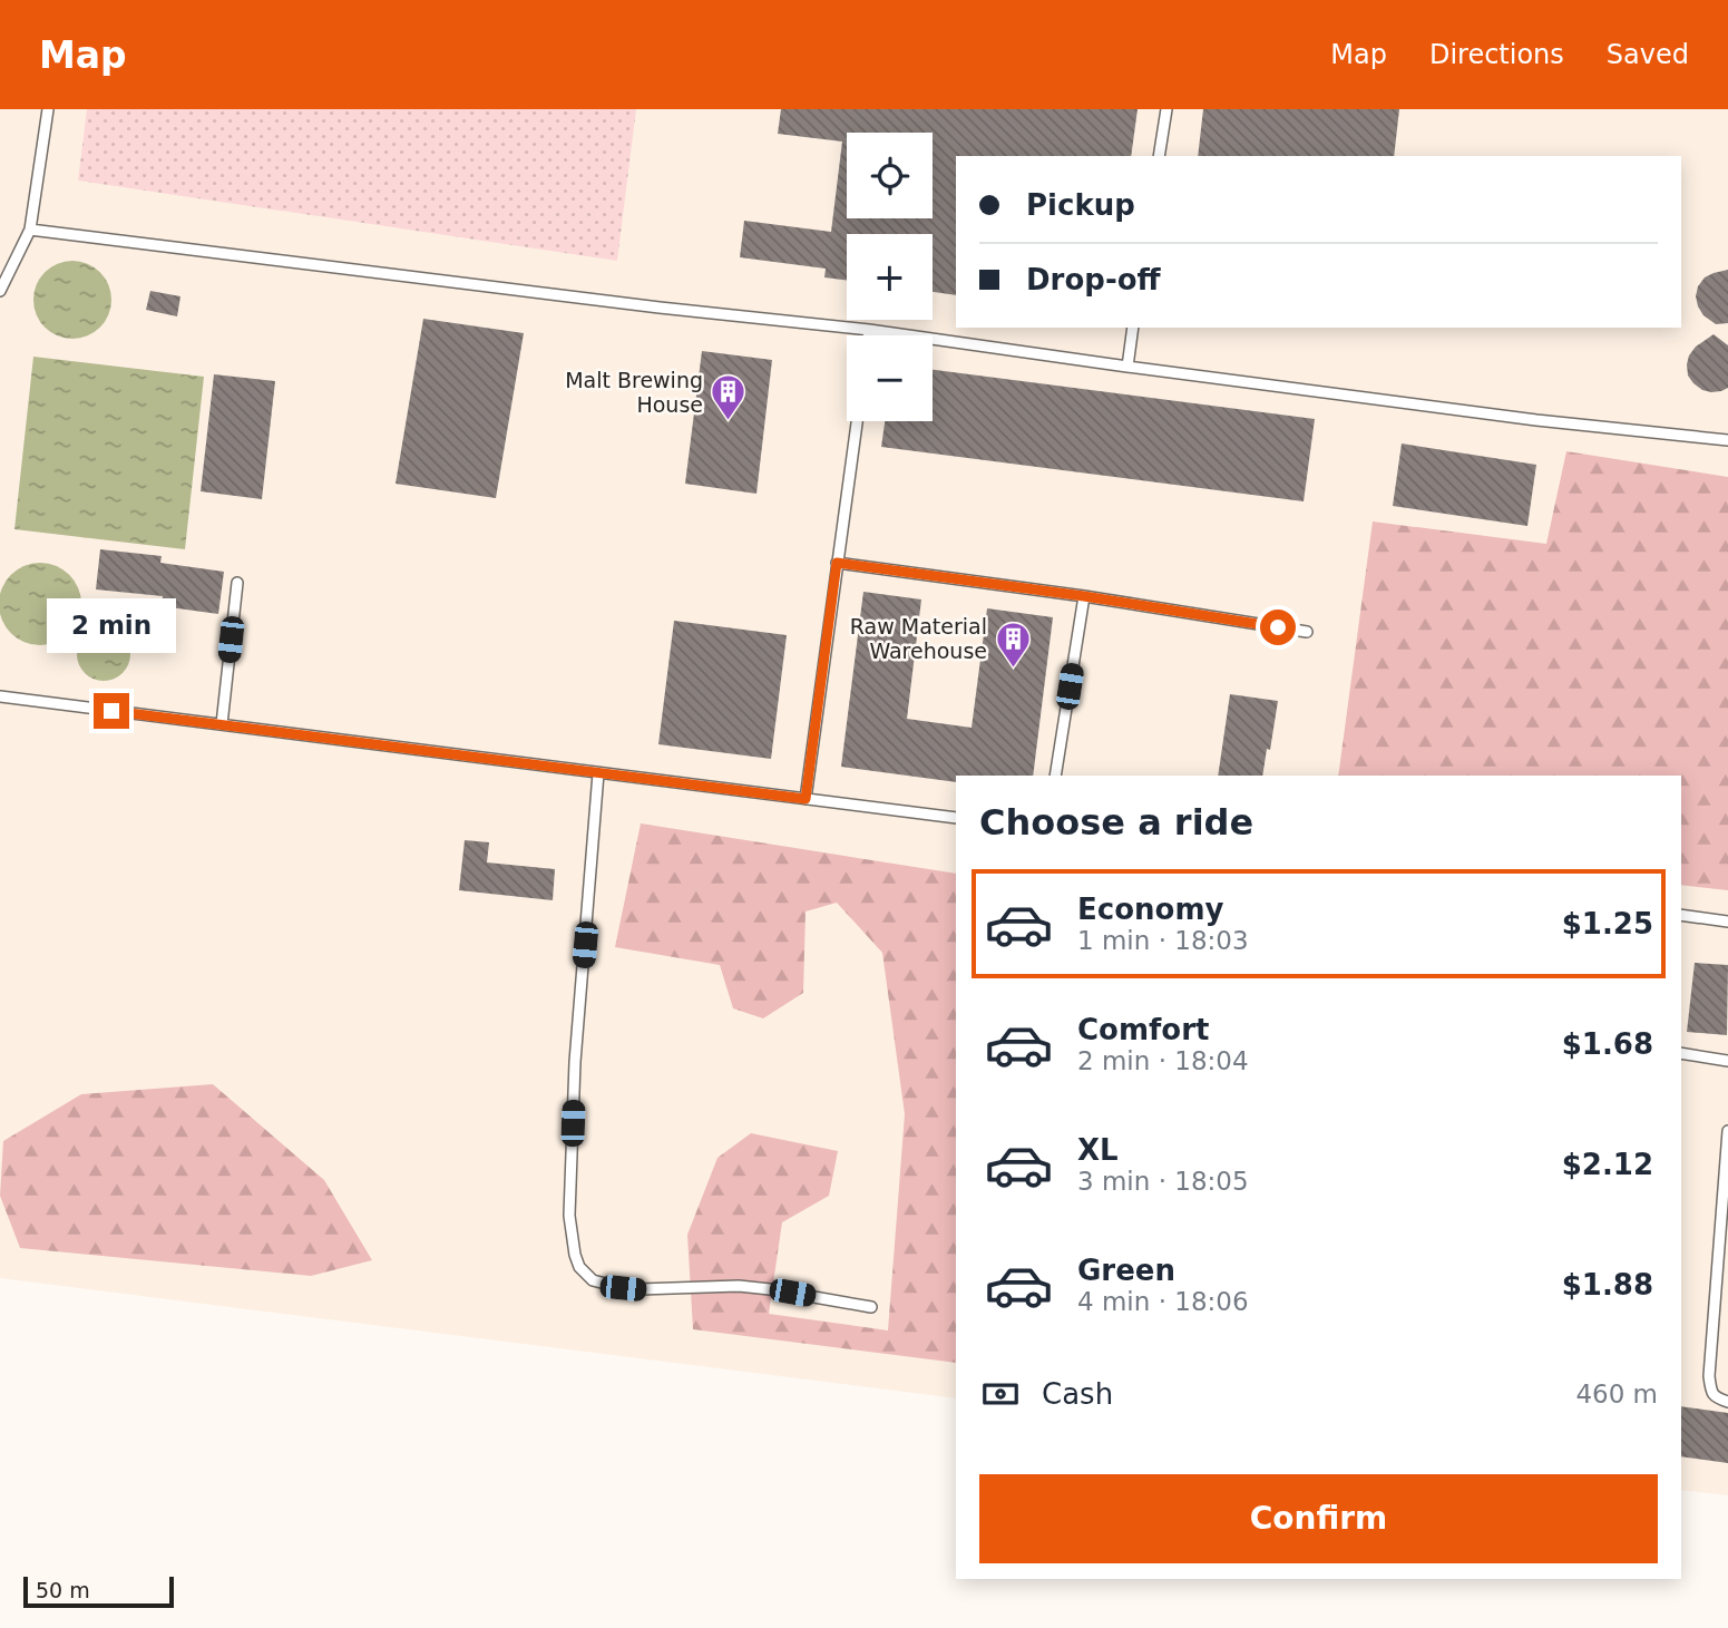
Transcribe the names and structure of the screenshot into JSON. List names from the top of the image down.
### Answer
{
  "places": {
    "building": ["Malt Brewing House", "Raw Material Warehouse"]
  },
  "scale_bar": "50 m",
  "page": {
    "header": "Map",
    "nav": ["Map", "Directions", "Saved"],
    "map_buttons": ["+", "−"],
    "banner": ["Pickup", "Drop-off"],
    "bubble": "2 min",
    "heading": "Choose a ride",
    "list": [
      {
        "name": "Economy",
        "note": "1 min · 18:03",
        "value": "$1.25"
      },
      {
        "name": "Comfort",
        "note": "2 min · 18:04",
        "value": "$1.68"
      },
      {
        "name": "XL",
        "note": "3 min · 18:05",
        "value": "$2.12"
      },
      {
        "name": "Green",
        "note": "4 min · 18:06",
        "value": "$1.88"
      }
    ],
    "pay": ["Cash", "460 m"],
    "buttons": "Confirm",
    "scale": "50 m"
  }
}
